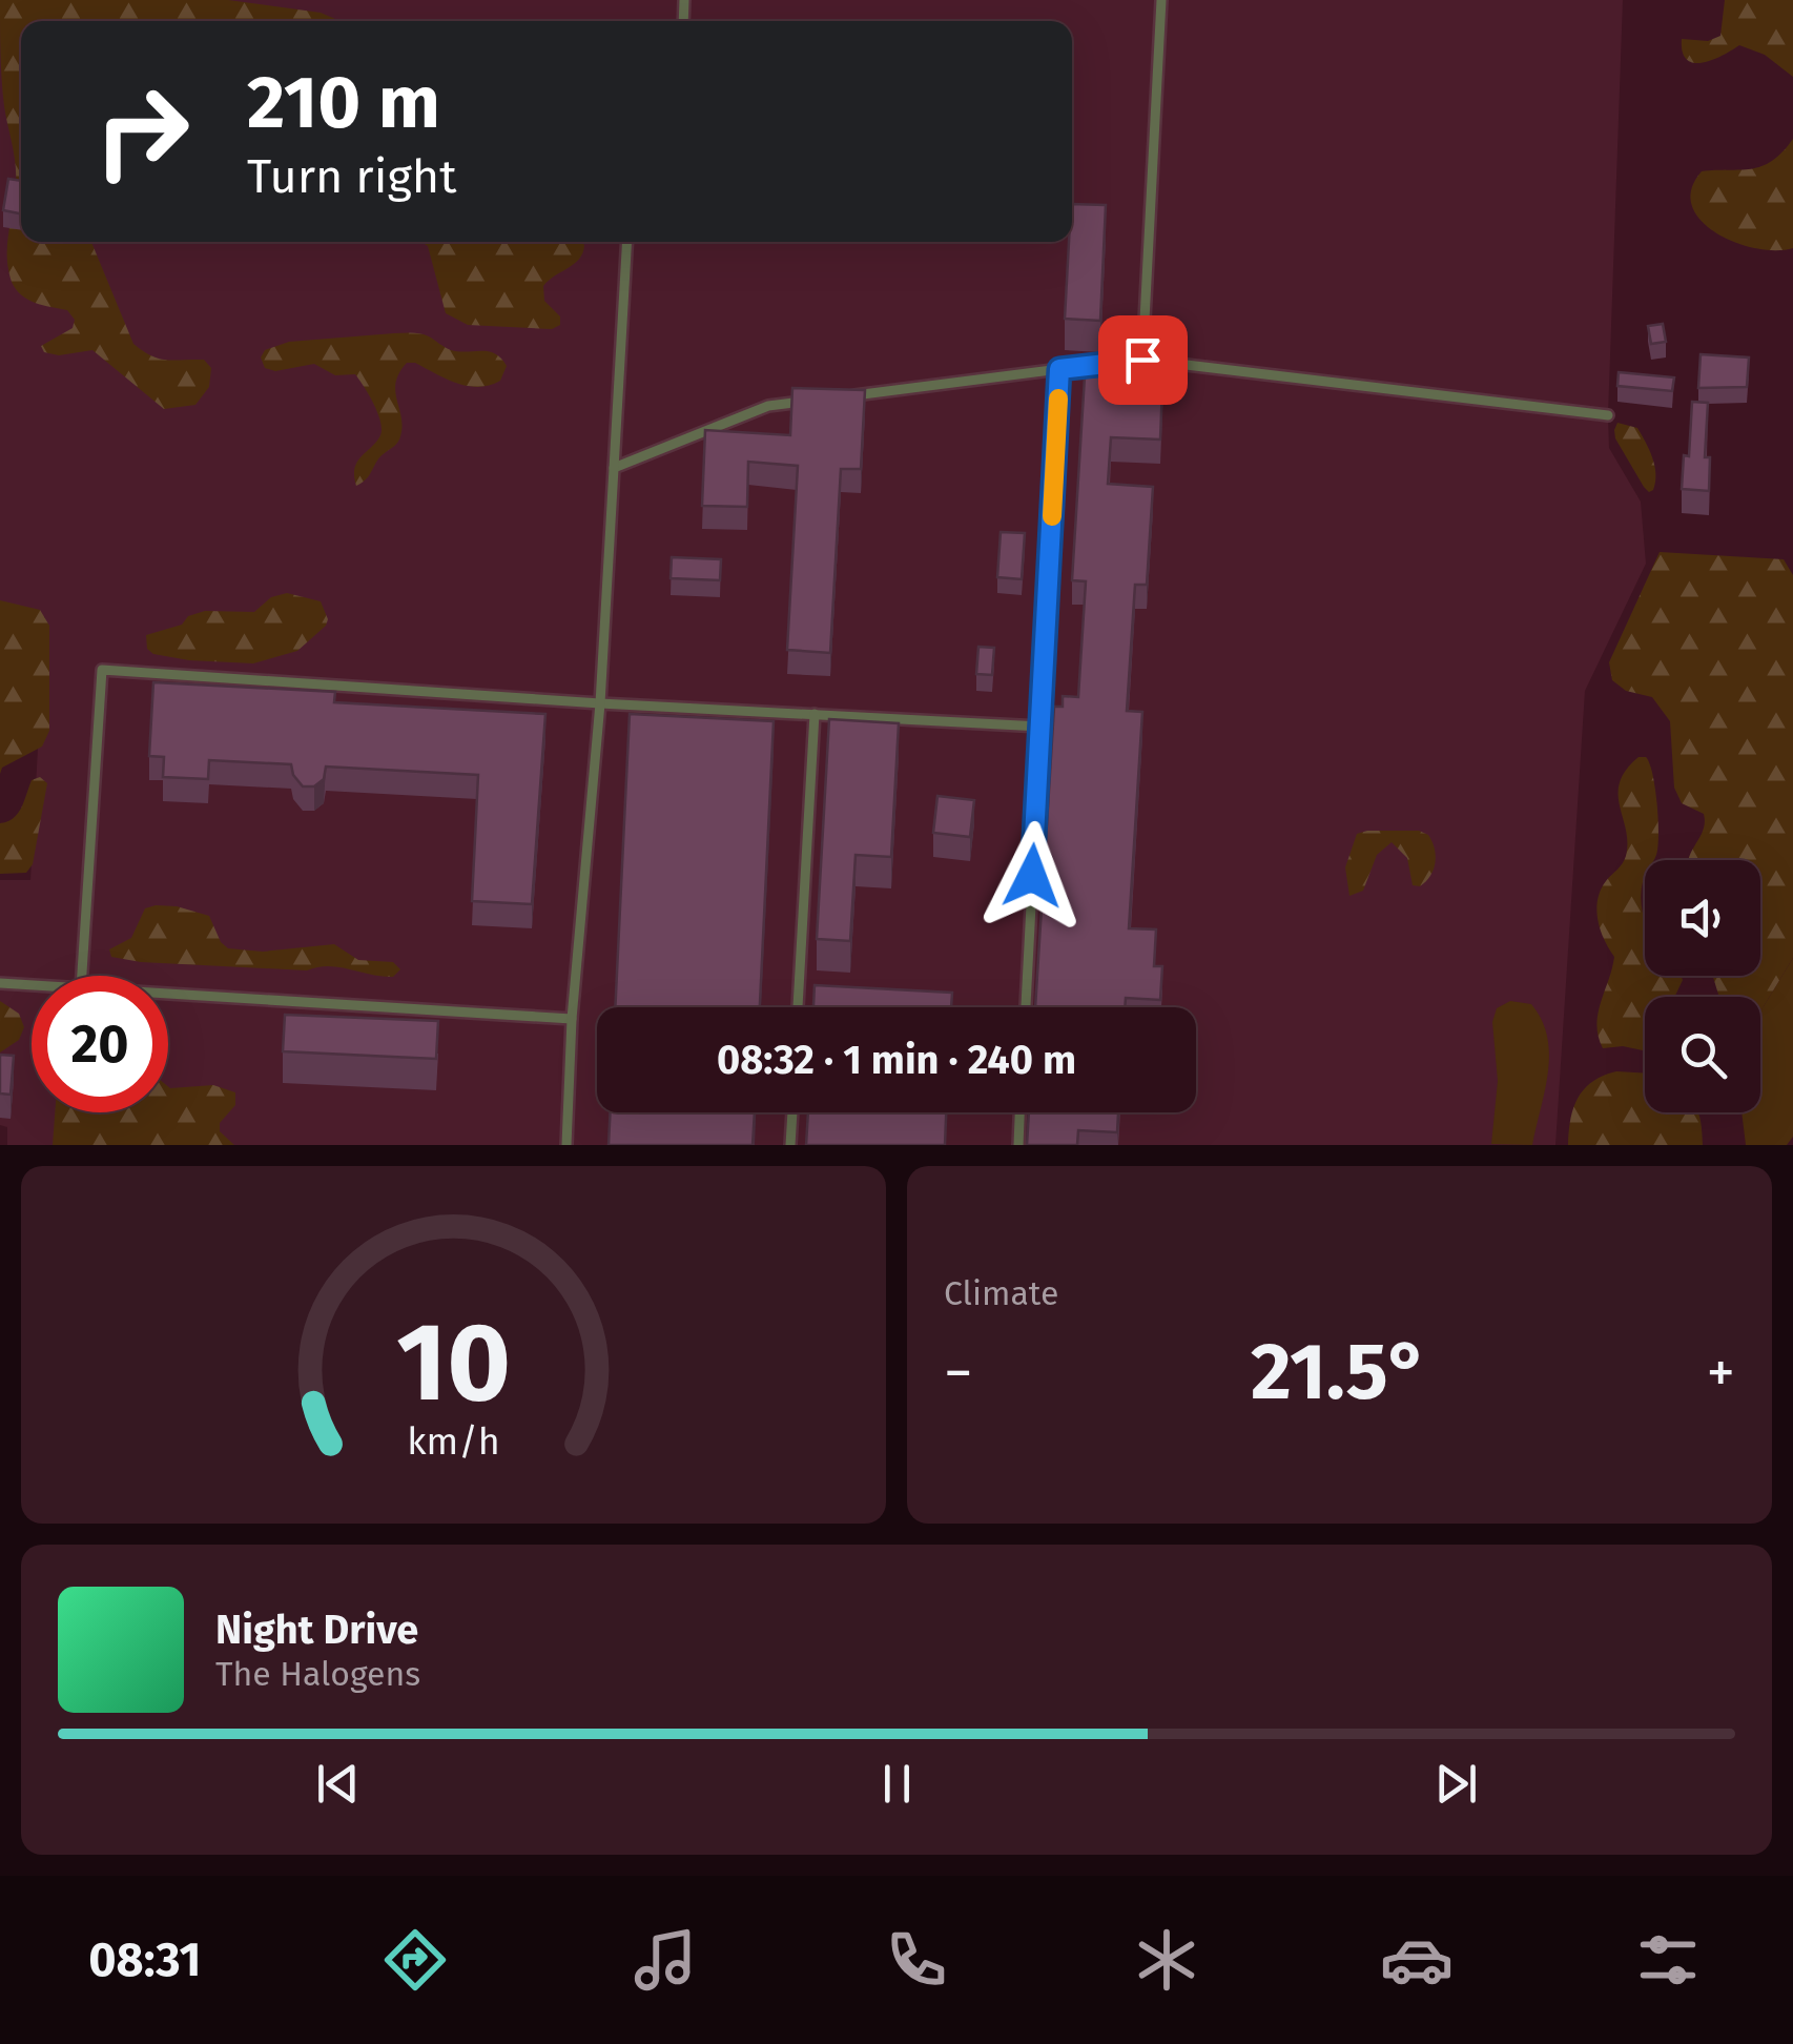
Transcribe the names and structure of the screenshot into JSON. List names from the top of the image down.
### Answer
{
  "page": {
    "turn": ["210 m", "Turn right"],
    "limit": "20",
    "trip": "08:32 · 1 min · 240 m",
    "tile": "Climate",
    "heat": ["−", "21.5°", "+"],
    "song": ["Night Drive", "The Halogens"],
    "tabs": "08:31",
    "gauge": ["10", "km/h"]
  }
}
